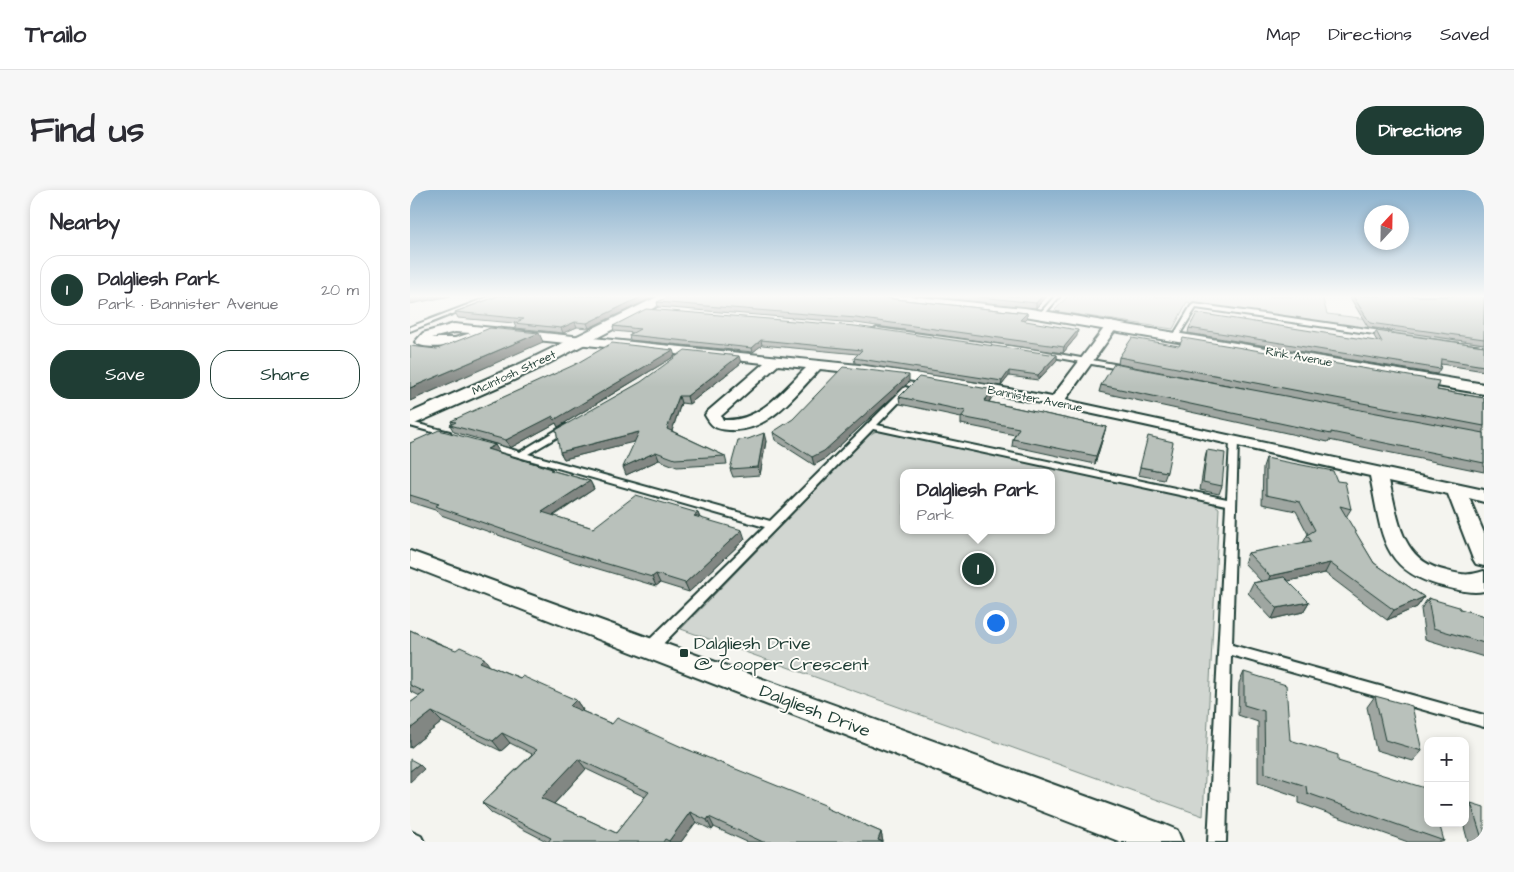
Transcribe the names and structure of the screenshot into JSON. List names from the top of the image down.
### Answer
{
  "streets": {
    "street": [
      "Rink Avenue",
      "McIntosh Street",
      "Bannister Avenue",
      "Dalgliesh Drive"
    ]
  },
  "crossings": [
    ["McIntosh Street", "Bannister Avenue"]
  ],
  "places": {
    "transit": ["Dalgliesh Drive @ Cooper Crescent"]
  },
  "north": "top",
  "page": {
    "header": "Trailo",
    "nav": ["Map", "Directions", "Saved"],
    "title": "Find us",
    "buttons": [
      "Directions",
      ["Save", "Share"]
    ],
    "heading": "Nearby",
    "list": [
      {
        "mark": "1",
        "name": "Dalgliesh Park",
        "note": "Park · Bannister Avenue",
        "value": "20 m"
      }
    ],
    "popup": ["Dalgliesh Park", "Park"],
    "pins": "1",
    "map_buttons": ["+", "−"]
  }
}
